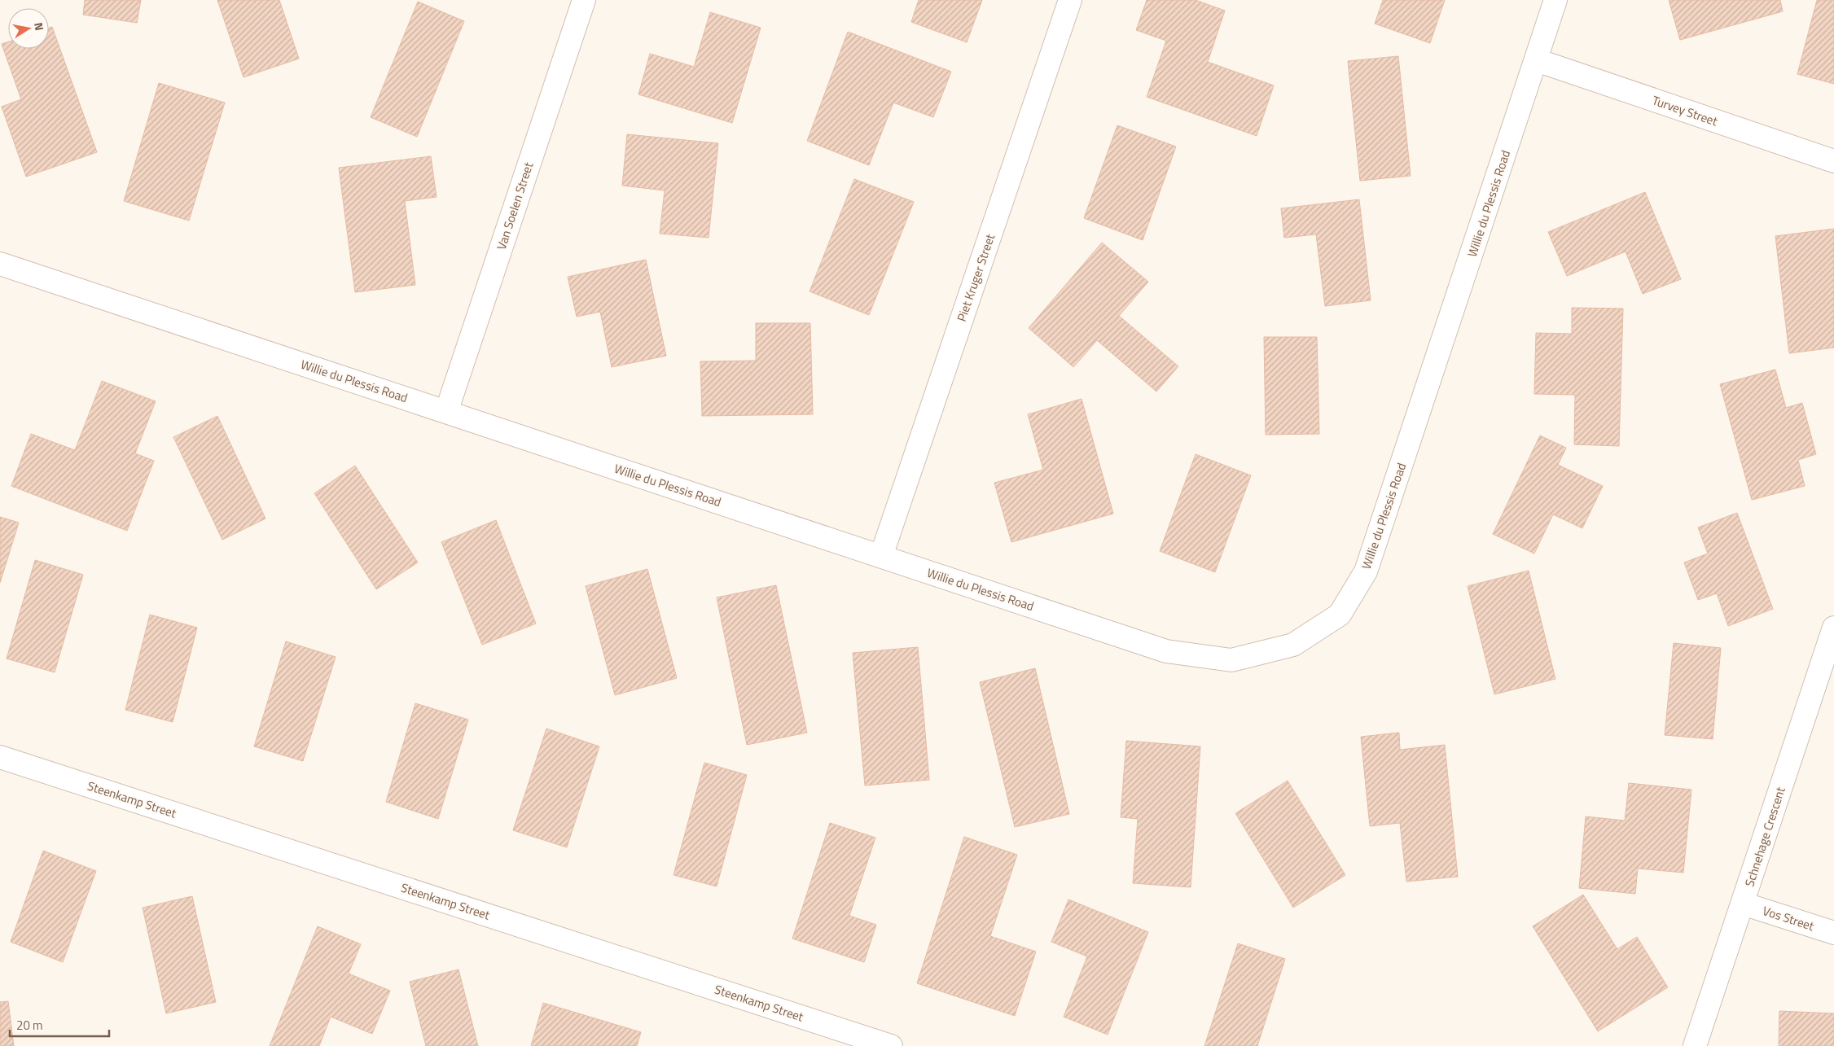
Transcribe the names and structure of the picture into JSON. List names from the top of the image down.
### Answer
{
  "streets": {
    "street": [
      "Turvey Street",
      "Willie du Plessis Road",
      "Van Soelen Street",
      "Piet Kruger Street",
      "Steenkamp Street",
      "Schnehage Crescent",
      "Vos Street"
    ]
  },
  "crossings": [
    ["Turvey Street", "Willie du Plessis Road"],
    ["Willie du Plessis Road", "Van Soelen Street"],
    ["Willie du Plessis Road", "Piet Kruger Street"],
    ["Schnehage Crescent", "Vos Street"]
  ],
  "scale_bar": "20 m",
  "north": "right"
}
